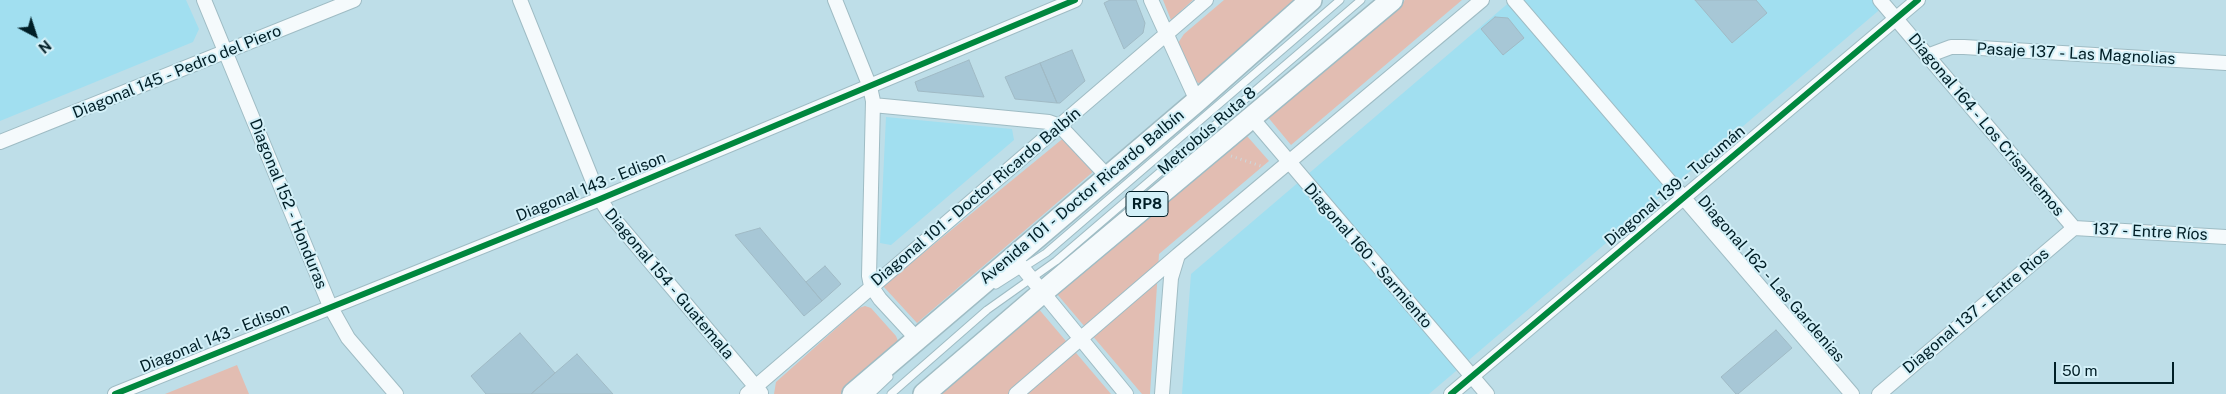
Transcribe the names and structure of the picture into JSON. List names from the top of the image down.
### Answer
{
  "streets": {
    "main road": ["Avenida 101 - Doctor Ricardo Balbín", "RP8"],
    "street": [
      "Pasaje 137 - Las Magnolias",
      "Diagonal 145 - Pedro del Piero",
      "Diagonal 164 - Los Crisantemos",
      "Diagonal 139 - Tucumán",
      "Diagonal 143 - Edison",
      "Diagonal 101 - Doctor Ricardo Balbín",
      "Diagonal 152 - Honduras",
      "137 - Entre Ríos",
      "Diagonal 160 - Sarmiento",
      "Diagonal 162 - Las Gardenias",
      "Diagonal 154 - Guatemala",
      "Diagonal 137 - Entre Rios"
    ],
    "lane": ["Metrobús Ruta 8"]
  },
  "crossings": [
    ["Pasaje 137 - Las Magnolias", "Diagonal 164 - Los Crisantemos"],
    ["Diagonal 145 - Pedro del Piero", "Diagonal 152 - Honduras"],
    ["Diagonal 164 - Los Crisantemos", "Diagonal 139 - Tucumán"],
    ["Diagonal 164 - Los Crisantemos", "137 - Entre Ríos"],
    ["Diagonal 164 - Los Crisantemos", "Diagonal 137 - Entre Rios"],
    ["Metrobús Ruta 8", "Avenida 101 - Doctor Ricardo Balbín"],
    ["Metrobús Ruta 8", "RP8"],
    ["Diagonal 139 - Tucumán", "Diagonal 160 - Sarmiento"],
    ["Diagonal 139 - Tucumán", "Diagonal 162 - Las Gardenias"],
    ["Diagonal 143 - Edison", "Diagonal 152 - Honduras"],
    ["Diagonal 143 - Edison", "Diagonal 154 - Guatemala"],
    ["Diagonal 101 - Doctor Ricardo Balbín", "Diagonal 154 - Guatemala"],
    ["RP8", "Diagonal 160 - Sarmiento"],
    ["137 - Entre Ríos", "Diagonal 137 - Entre Rios"]
  ],
  "scale_bar": "50 m",
  "north": "bottom right"
}
